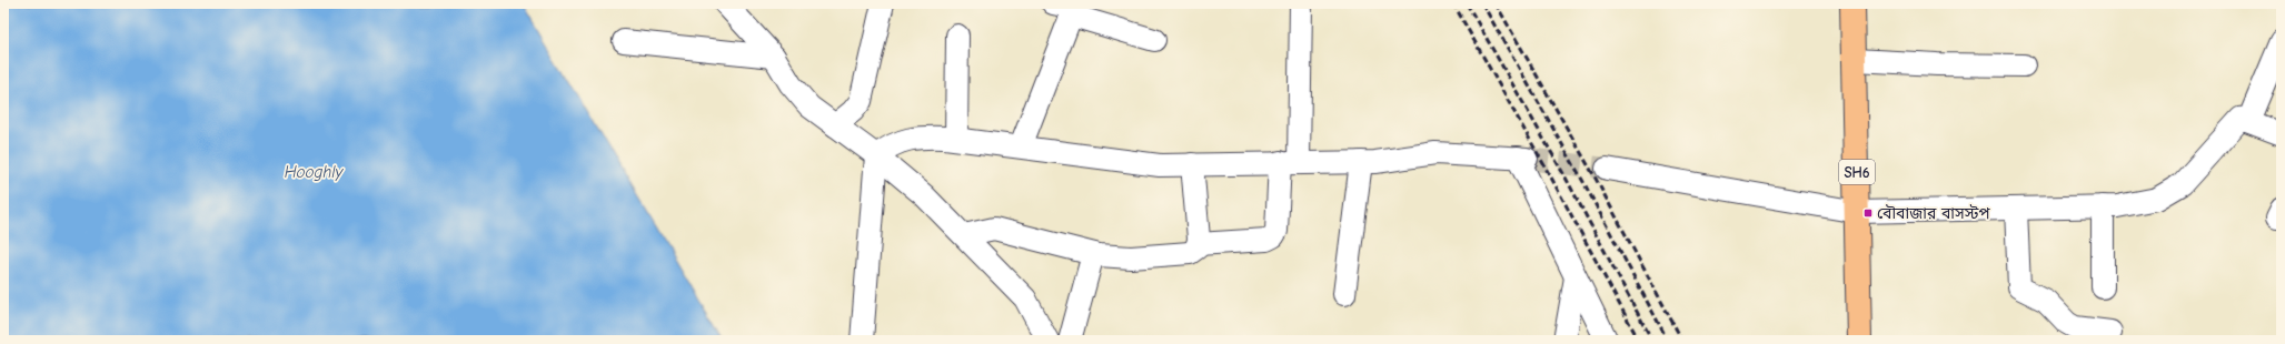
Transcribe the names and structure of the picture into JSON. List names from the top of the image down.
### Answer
{
  "streets": {
    "main road": ["SH6"]
  },
  "water": ["Hooghly"],
  "places": {
    "transit": ["বৌবাজার বাসস্টপ"]
  }
}
